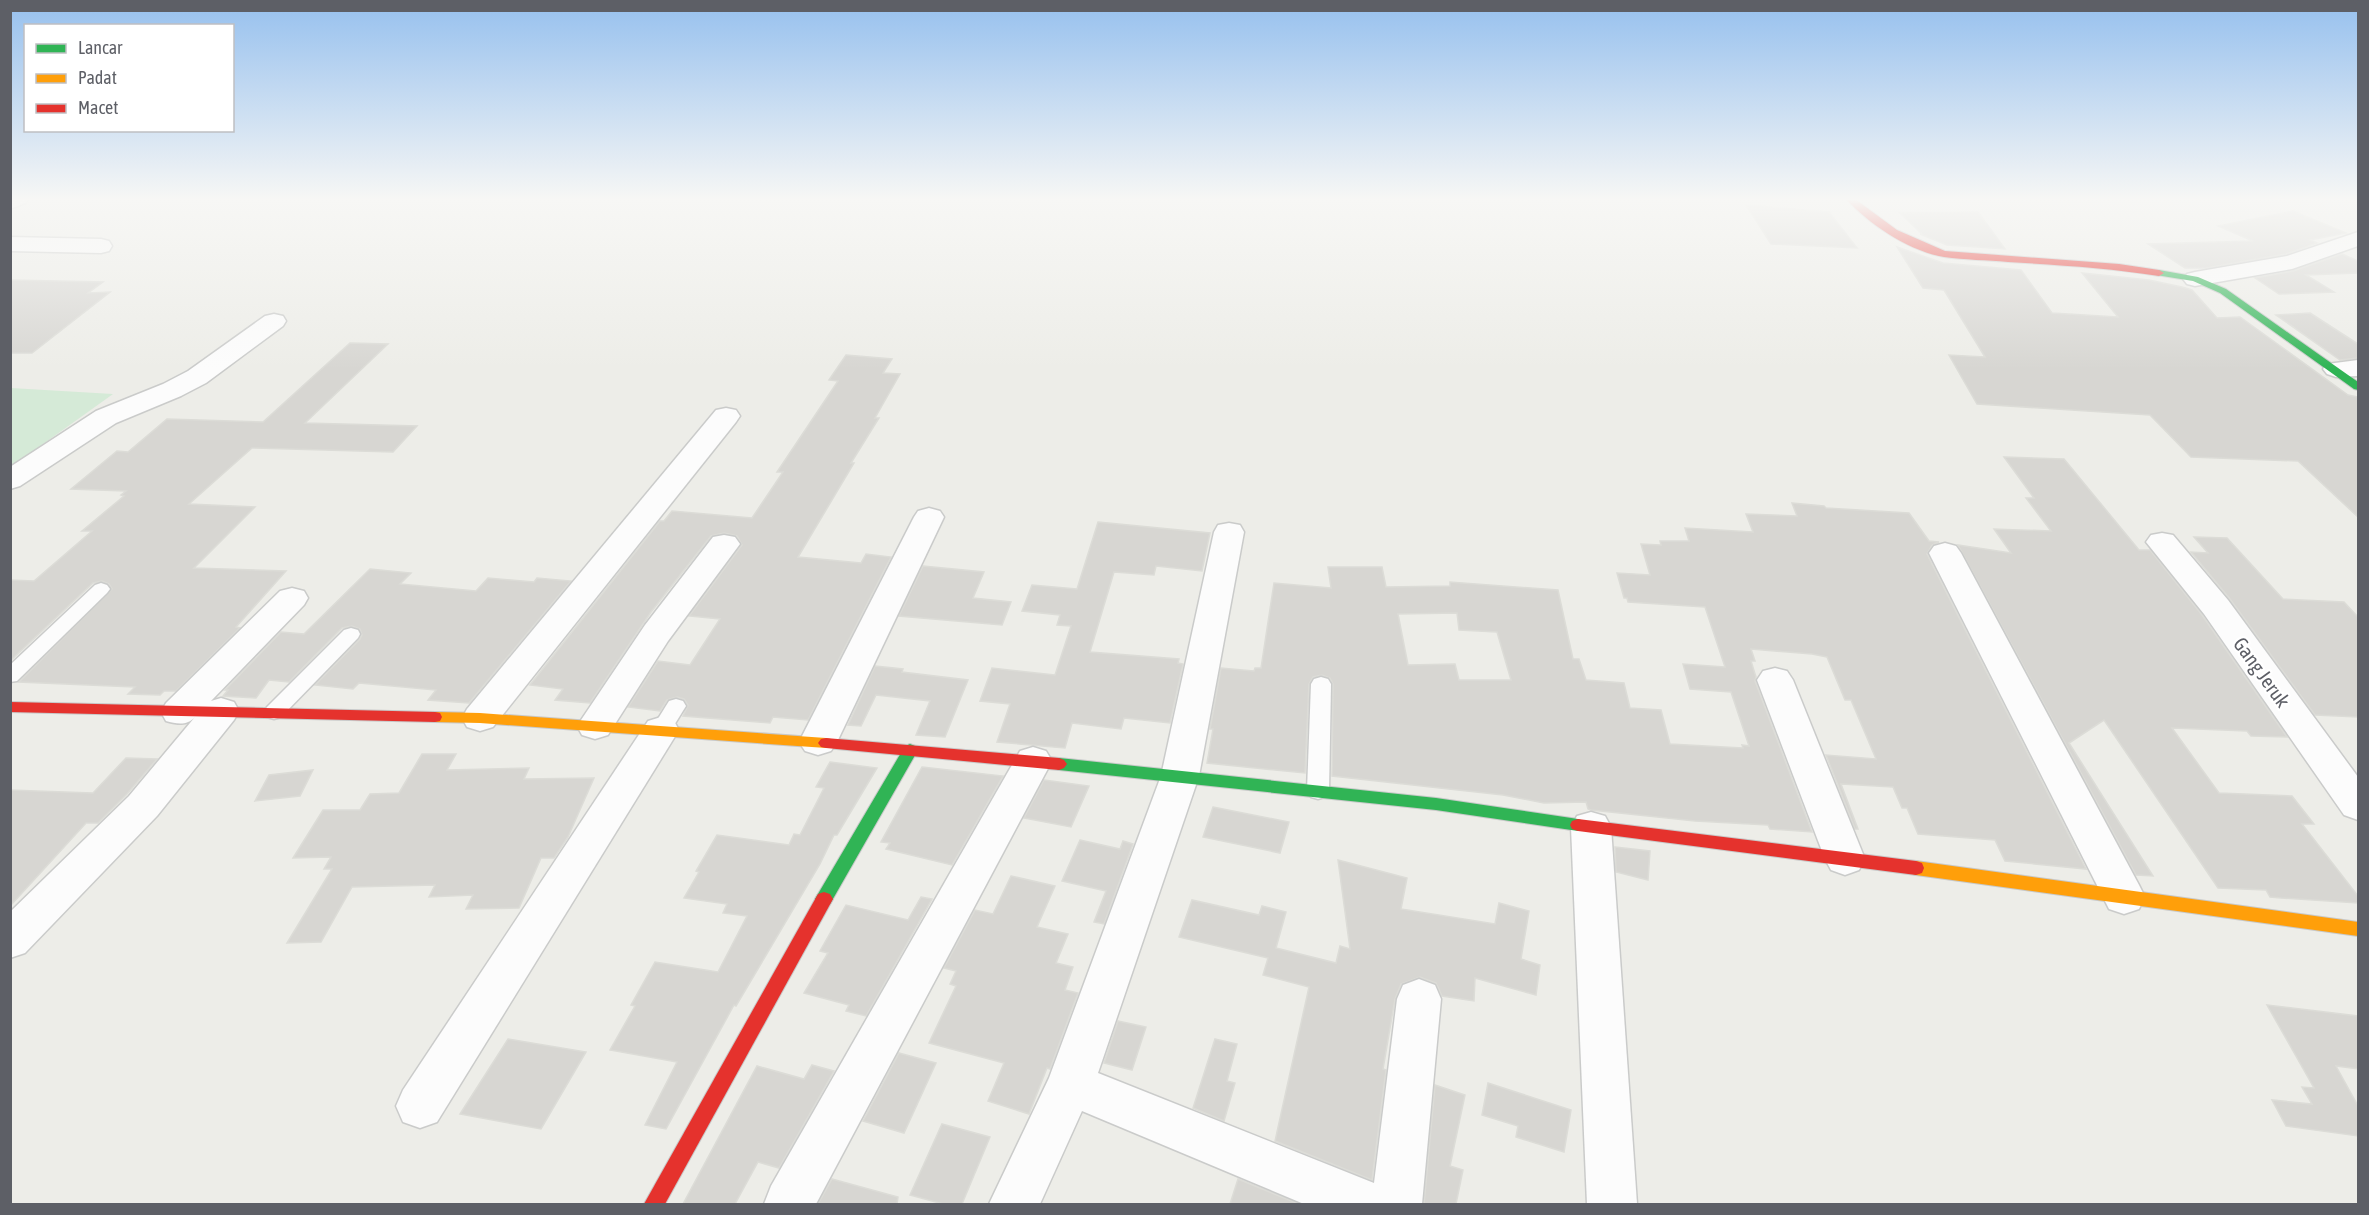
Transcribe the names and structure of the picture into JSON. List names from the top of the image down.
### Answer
{
  "streets": {
    "street": ["Gang Jeruk"]
  },
  "legend": ["Lancar", "Padat", "Macet"]
}
